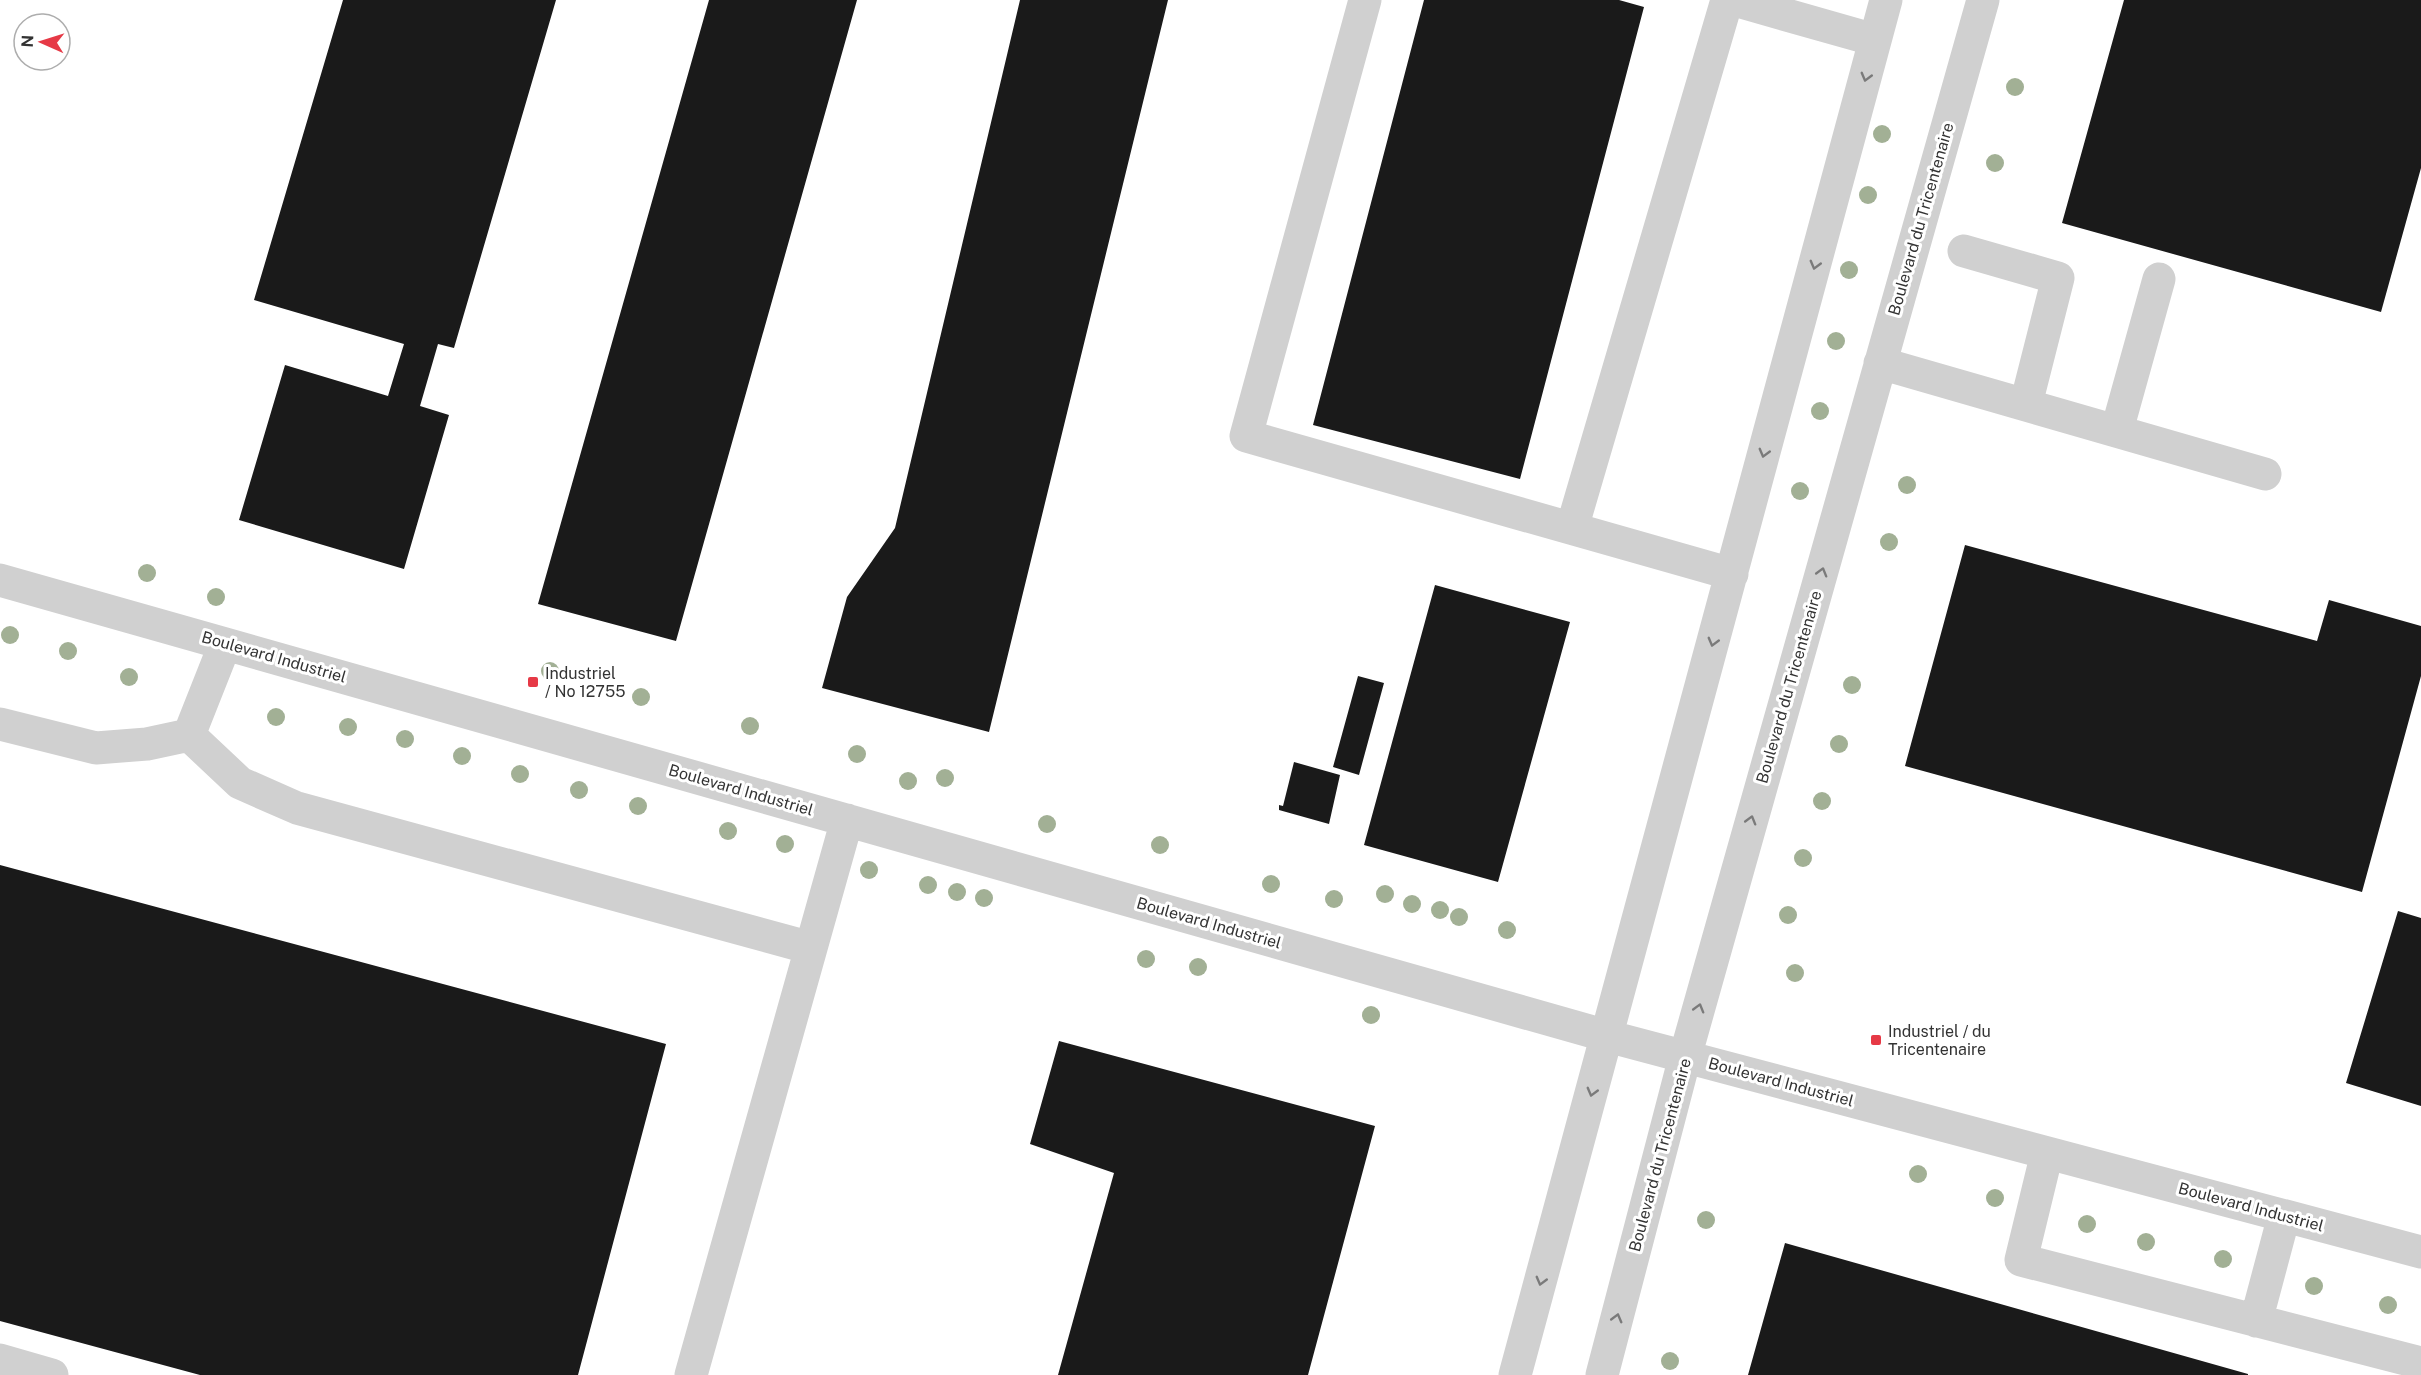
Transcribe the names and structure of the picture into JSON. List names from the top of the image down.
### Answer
{
  "streets": {
    "street": ["Boulevard du Tricentenaire", "Boulevard Industriel"]
  },
  "crossings": [
    ["Boulevard du Tricentenaire", "Boulevard Industriel"]
  ],
  "places": {
    "transit": ["Industriel / No 12755", "Industriel / du Tricentenaire"]
  },
  "north": "left"
}
